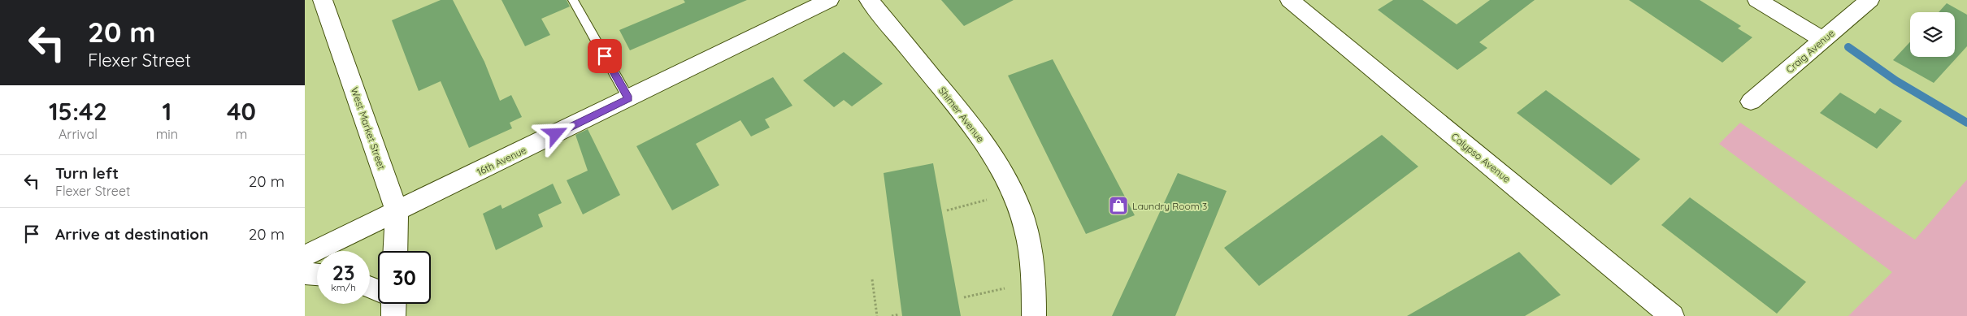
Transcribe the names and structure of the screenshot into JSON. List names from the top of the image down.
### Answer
{
  "streets": {
    "street": [
      "Craig Avenue",
      "Shimer Avenue",
      "West Market Street",
      "Calypso Avenue",
      "16th Avenue"
    ]
  },
  "crossings": [
    ["West Market Street", "16th Avenue"]
  ],
  "places": {
    "shop": ["Laundry Room 3"]
  },
  "page": {
    "turn": ["20 m", "Flexer Street"],
    "eta": [
      "15:42",
      "Arrival",
      "1",
      "min",
      "40",
      "m"
    ],
    "list": [
      {
        "name": "Turn left",
        "note": "Flexer Street",
        "value": "20 m"
      },
      {
        "name": "Arrive at destination",
        "value": "20 m"
      }
    ],
    "speed": "23 km/h",
    "limit": "30"
  }
}
